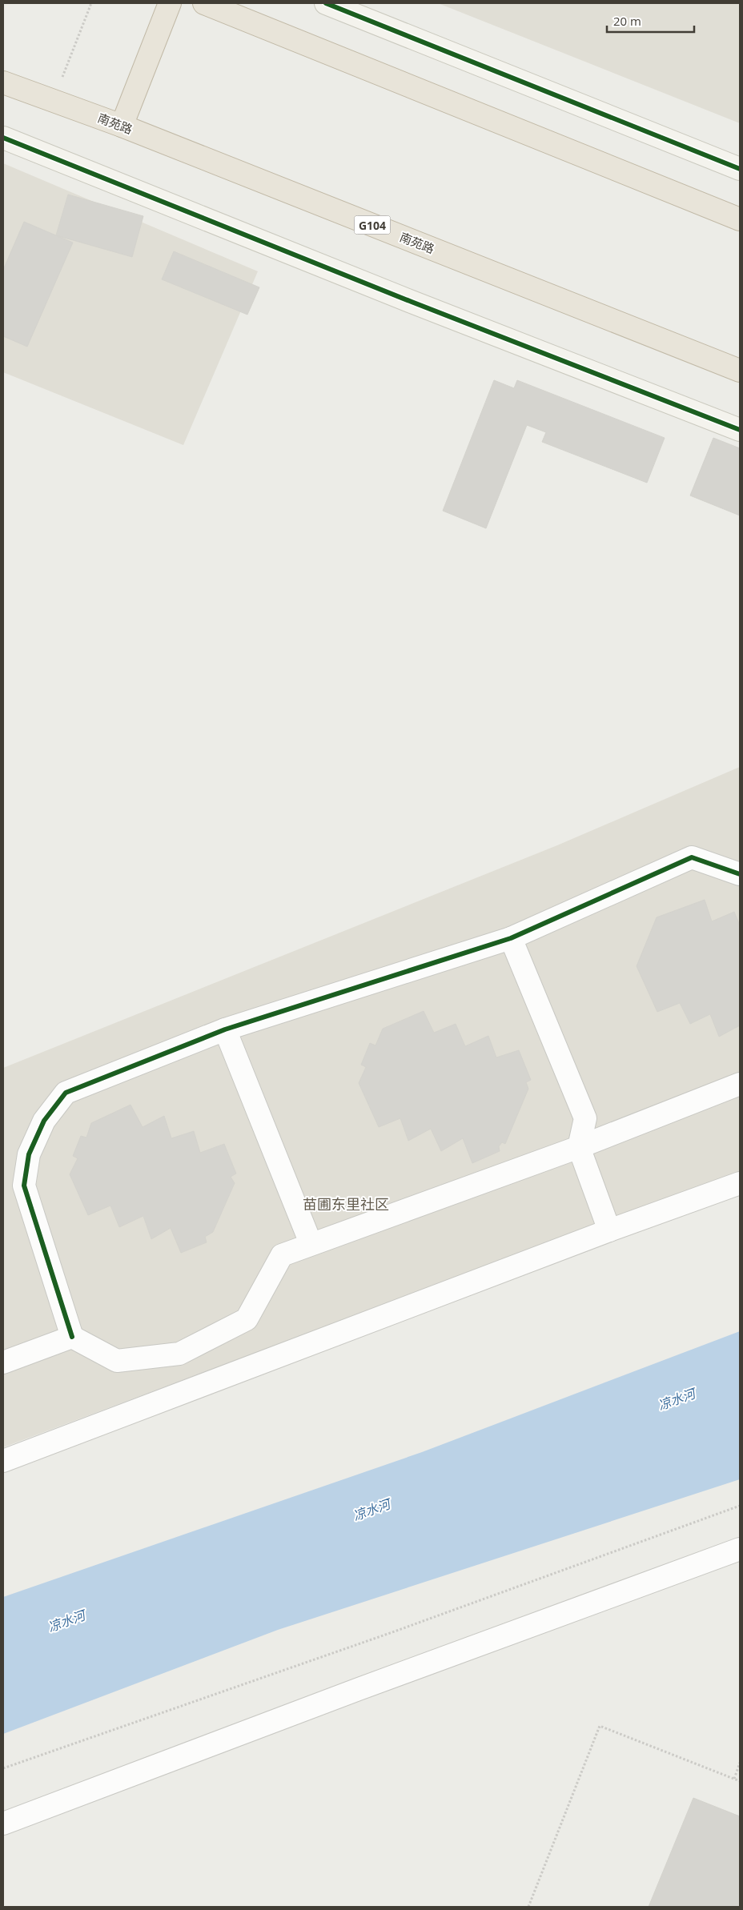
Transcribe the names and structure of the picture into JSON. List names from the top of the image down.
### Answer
{
  "streets": {
    "highway": ["南苑路", "G104"]
  },
  "districts": ["苗圃东里社区"],
  "water": ["凉水河"],
  "scale_bar": "20 m"
}
